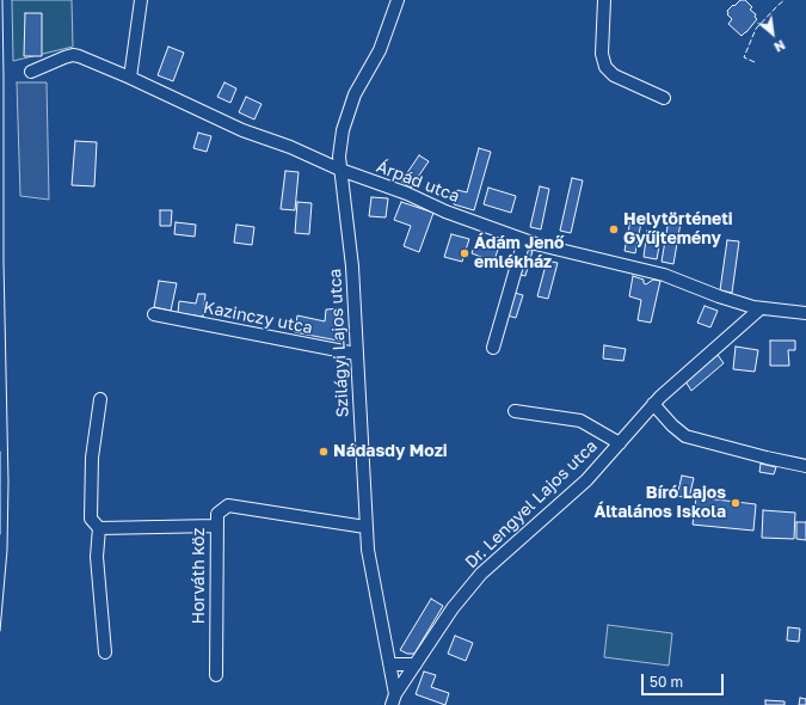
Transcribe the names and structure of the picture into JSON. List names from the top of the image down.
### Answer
{
  "streets": {
    "street": [
      "Árpád utca",
      "Kazinczy utca",
      "Szilágyi Lajos utca",
      "Dr. Lengyel Lajos utca",
      "Horváth köz"
    ]
  },
  "crossings": [
    ["Árpád utca", "Szilágyi Lajos utca"],
    ["Árpád utca", "Dr. Lengyel Lajos utca"],
    ["Kazinczy utca", "Szilágyi Lajos utca"],
    ["Szilágyi Lajos utca", "Dr. Lengyel Lajos utca"],
    ["Szilágyi Lajos utca", "Horváth köz"]
  ],
  "places": [
    "Helytörténeti Gyűjtemény",
    "Ádám Jenő emlékház",
    "Nádasdy Mozi",
    "Bíró Lajos Általános Iskola"
  ],
  "scale_bar": "50 m",
  "north": "bottom right"
}
